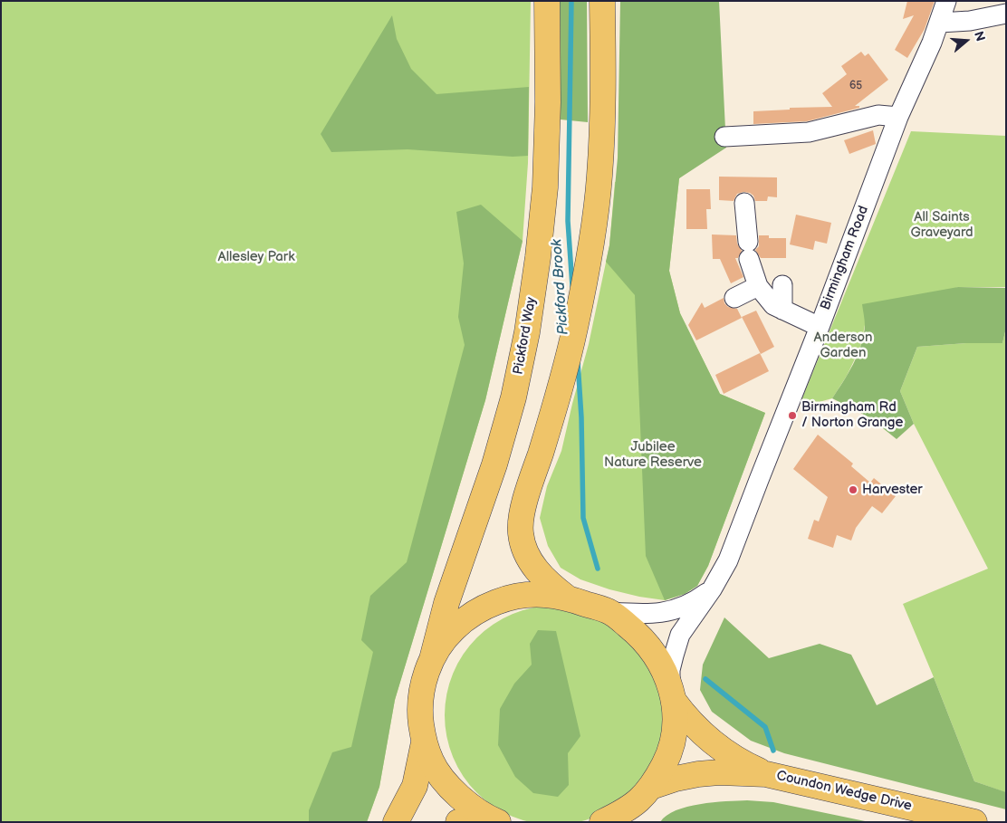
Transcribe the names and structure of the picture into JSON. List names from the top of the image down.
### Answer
{
  "streets": {
    "main road": ["Pickford Way", "Coundon Wedge Drive"],
    "street": ["Birmingham Road"]
  },
  "crossings": [
    ["Birmingham Road", "Coundon Wedge Drive"]
  ],
  "water": ["Pickford Brook"],
  "parks": [
    "All Saints Graveyard",
    "Allesley Park",
    "Anderson Garden",
    "Jubilee Nature Reserve"
  ],
  "places": ["Birmingham Rd / Norton Grange", "Harvester"],
  "house_numbers": ["65"],
  "north": "right"
}
